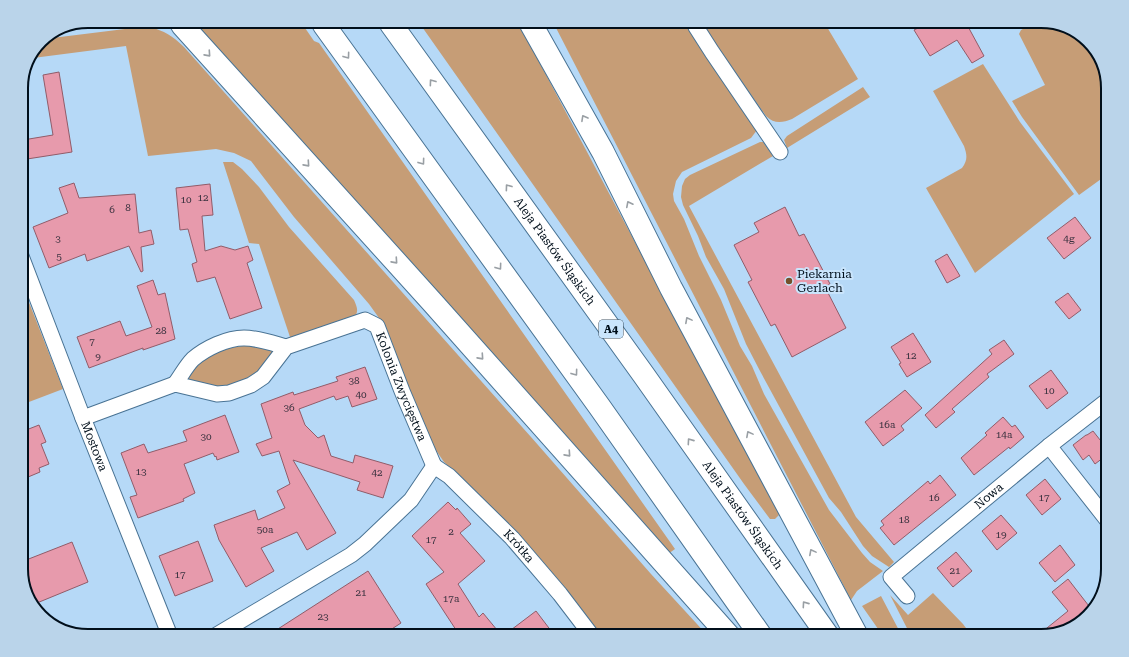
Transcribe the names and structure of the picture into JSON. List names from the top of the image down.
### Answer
{
  "streets": {
    "highway": ["Aleja Piastów Śląskich", "A4"],
    "street": [
      "Kolonia Zwycięstwa",
      "Mostowa",
      "Nowa",
      "Krótka"
    ]
  },
  "crossings": [
    ["Kolonia Zwycięstwa", "Krótka"]
  ],
  "places": ["Piekarnia Gerlach"],
  "house_numbers": [
    "12",
    "10",
    "8",
    "6",
    "3",
    "4g",
    "5",
    "28",
    "7",
    "12",
    "9",
    "38",
    "10",
    "40",
    "36",
    "16a",
    "14a",
    "30",
    "13",
    "42",
    "16",
    "17",
    "18",
    "50a",
    "2",
    "19",
    "17",
    "21",
    "17",
    "21",
    "17a",
    "23"
  ]
}
